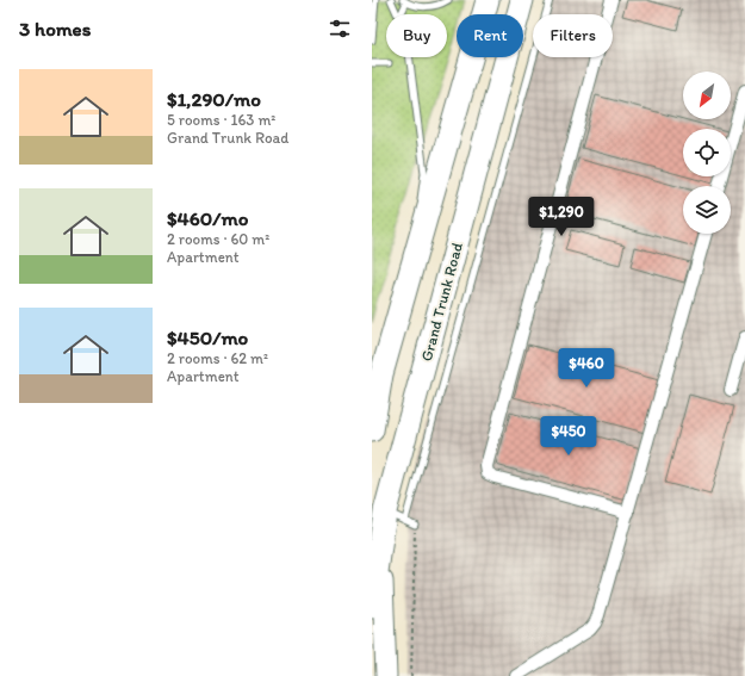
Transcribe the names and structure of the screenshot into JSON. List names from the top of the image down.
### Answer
{
  "streets": {
    "highway": ["Grand Trunk Road"]
  },
  "north": "bottom left",
  "page": {
    "heading": "3 homes",
    "chip": ["Buy", "Rent", "Filters"],
    "list": [
      {
        "name": "$1,290/mo",
        "note": "5 rooms · 163 m² · Grand Trunk Road"
      },
      {
        "name": "$460/mo",
        "note": "2 rooms · 60 m² · Apartment"
      },
      {
        "name": "$450/mo",
        "note": "2 rooms · 62 m² · Apartment"
      }
    ],
    "price": ["$1,290", "$460", "$450"]
  }
}
